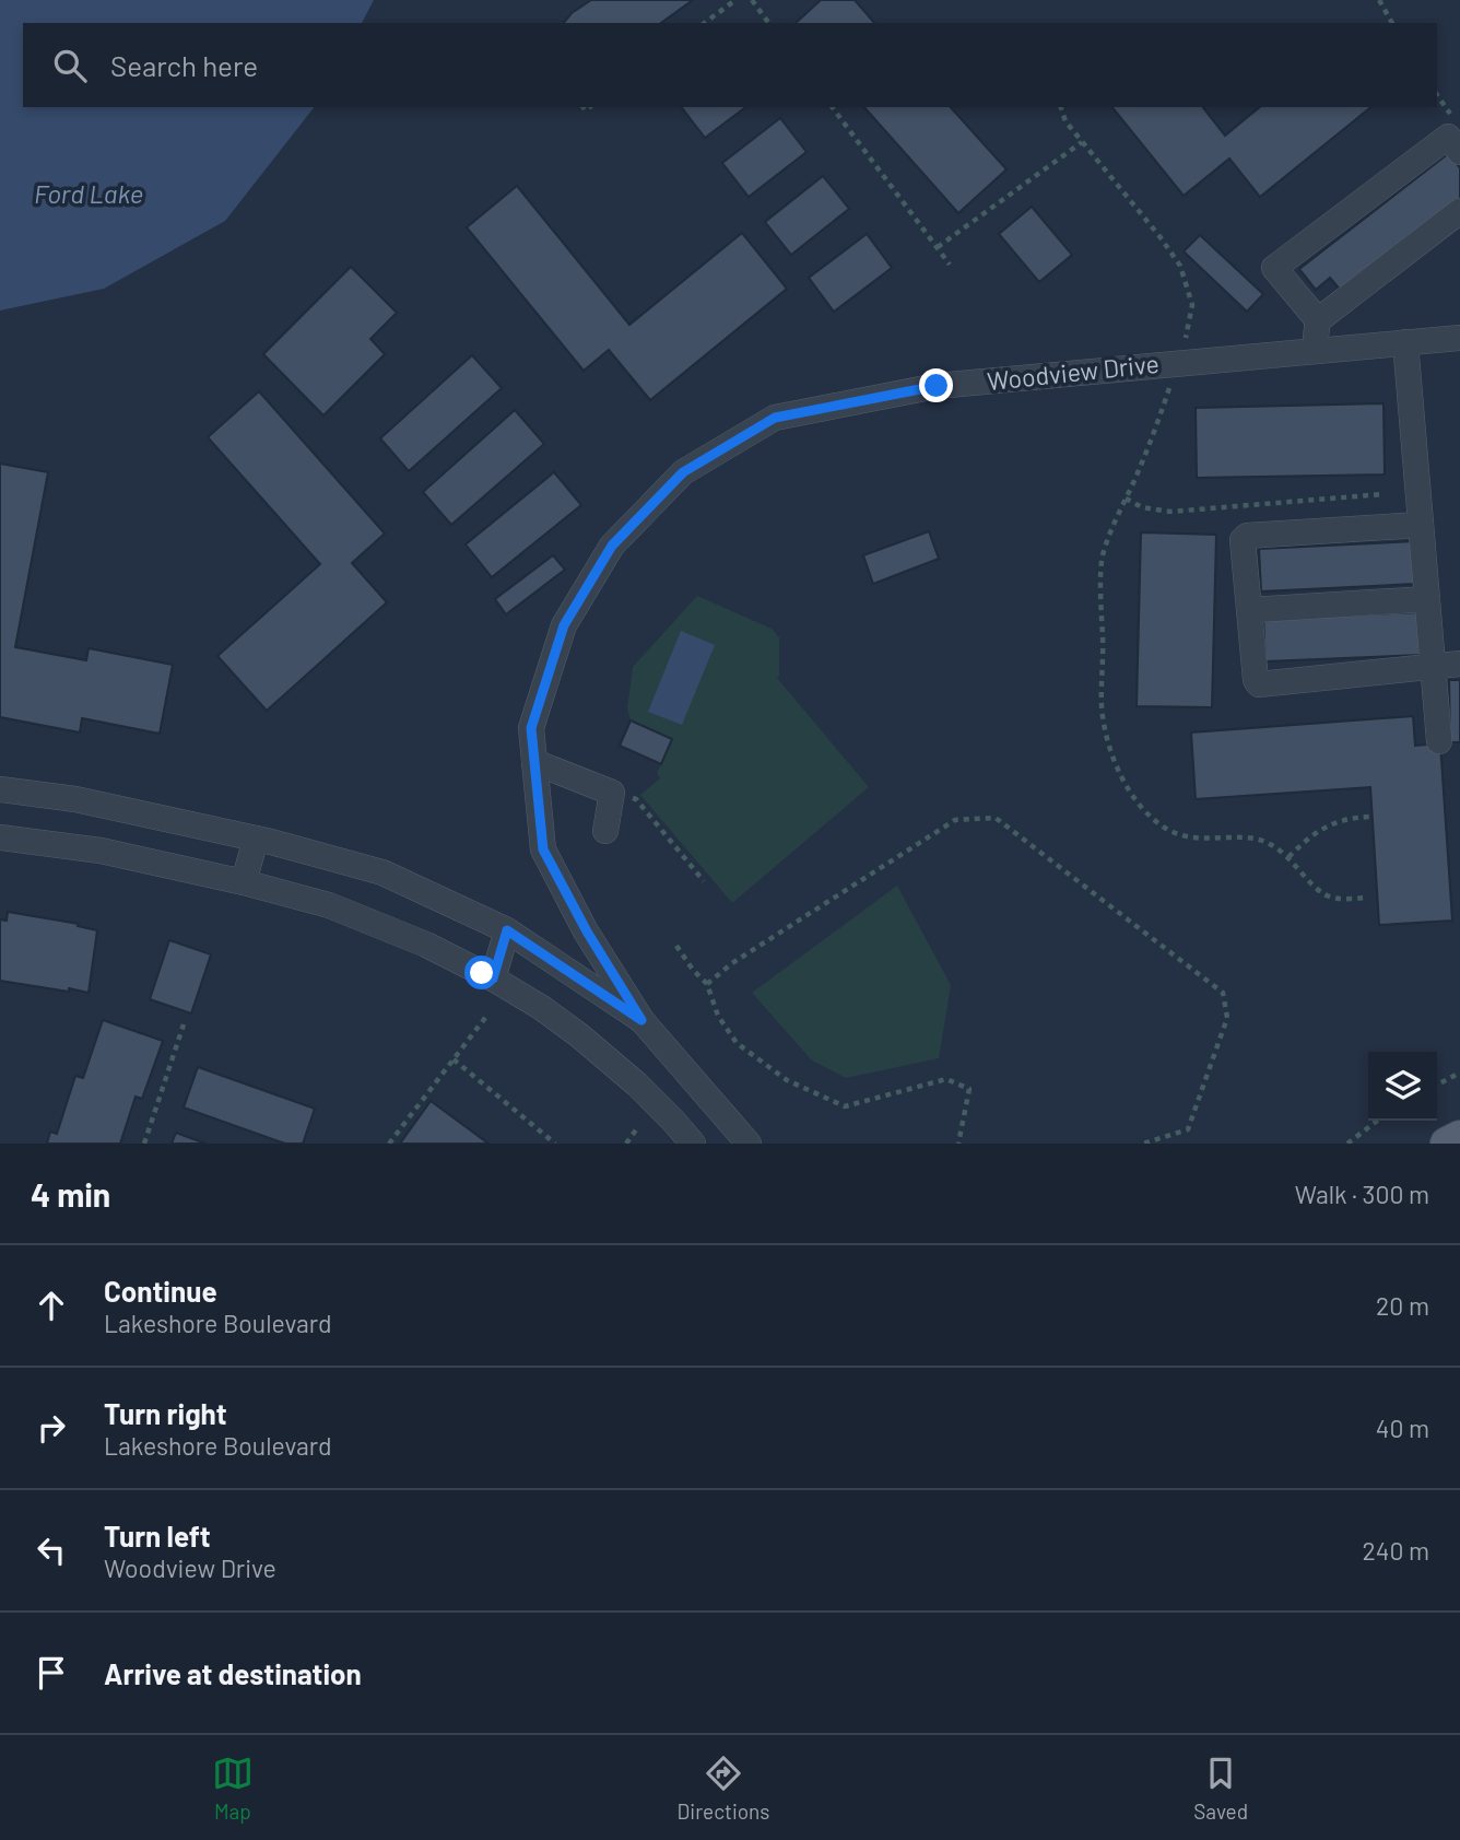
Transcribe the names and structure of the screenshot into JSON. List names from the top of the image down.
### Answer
{
  "streets": {
    "street": ["Woodview Drive"]
  },
  "water": ["Ford Lake"],
  "page": {
    "search": "Search here",
    "heading": ["4 min", "Walk · 300 m"],
    "list": [
      ["Continue", "Lakeshore Boulevard", "20 m"],
      ["Turn right", "Lakeshore Boulevard", "40 m"],
      ["Turn left", "Woodview Drive", "240 m"],
      "Arrive at destination"
    ],
    "nav": ["Map", "Directions", "Saved"]
  }
}
